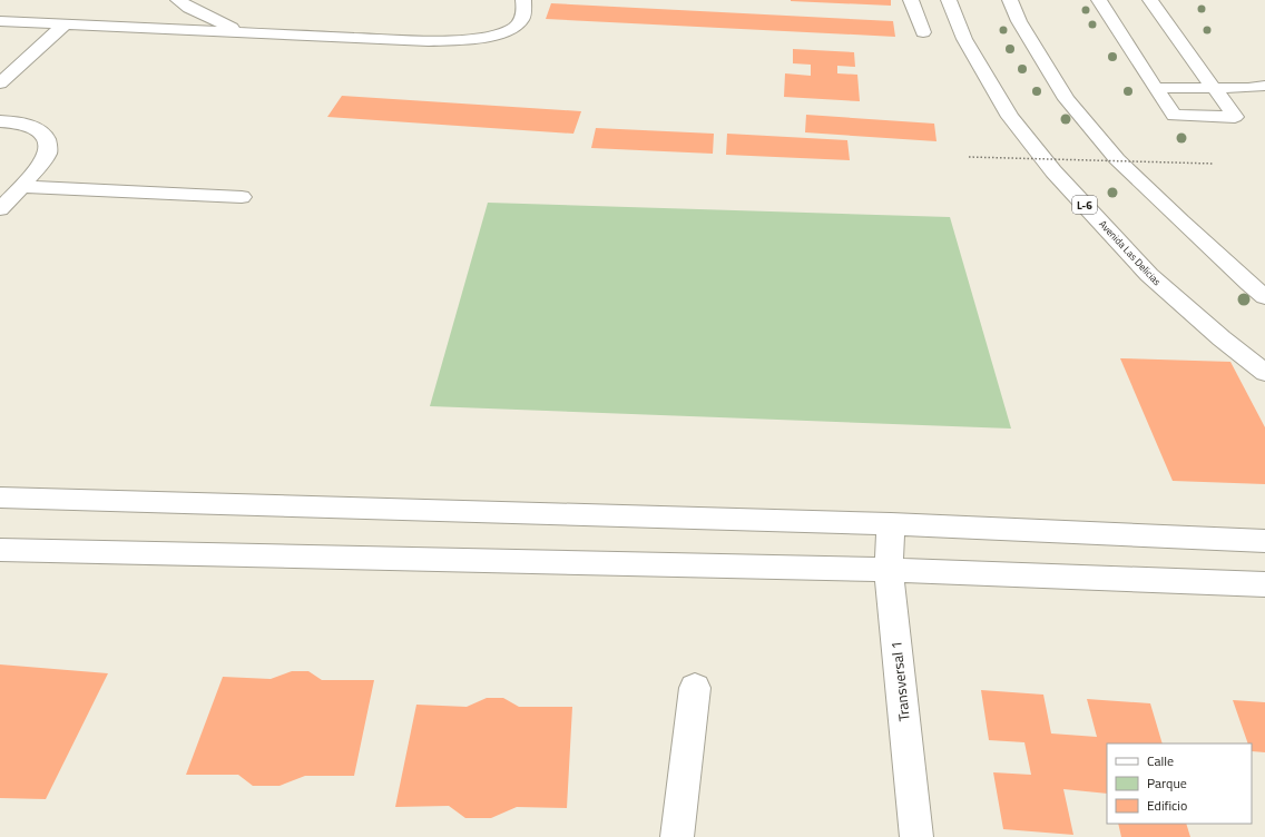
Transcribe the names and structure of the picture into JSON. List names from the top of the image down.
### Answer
{
  "streets": {
    "street": ["L-6", "Avenida Las Delicias", "Transversal 1"]
  },
  "legend": ["Calle", "Parque", "Edificio"]
}
